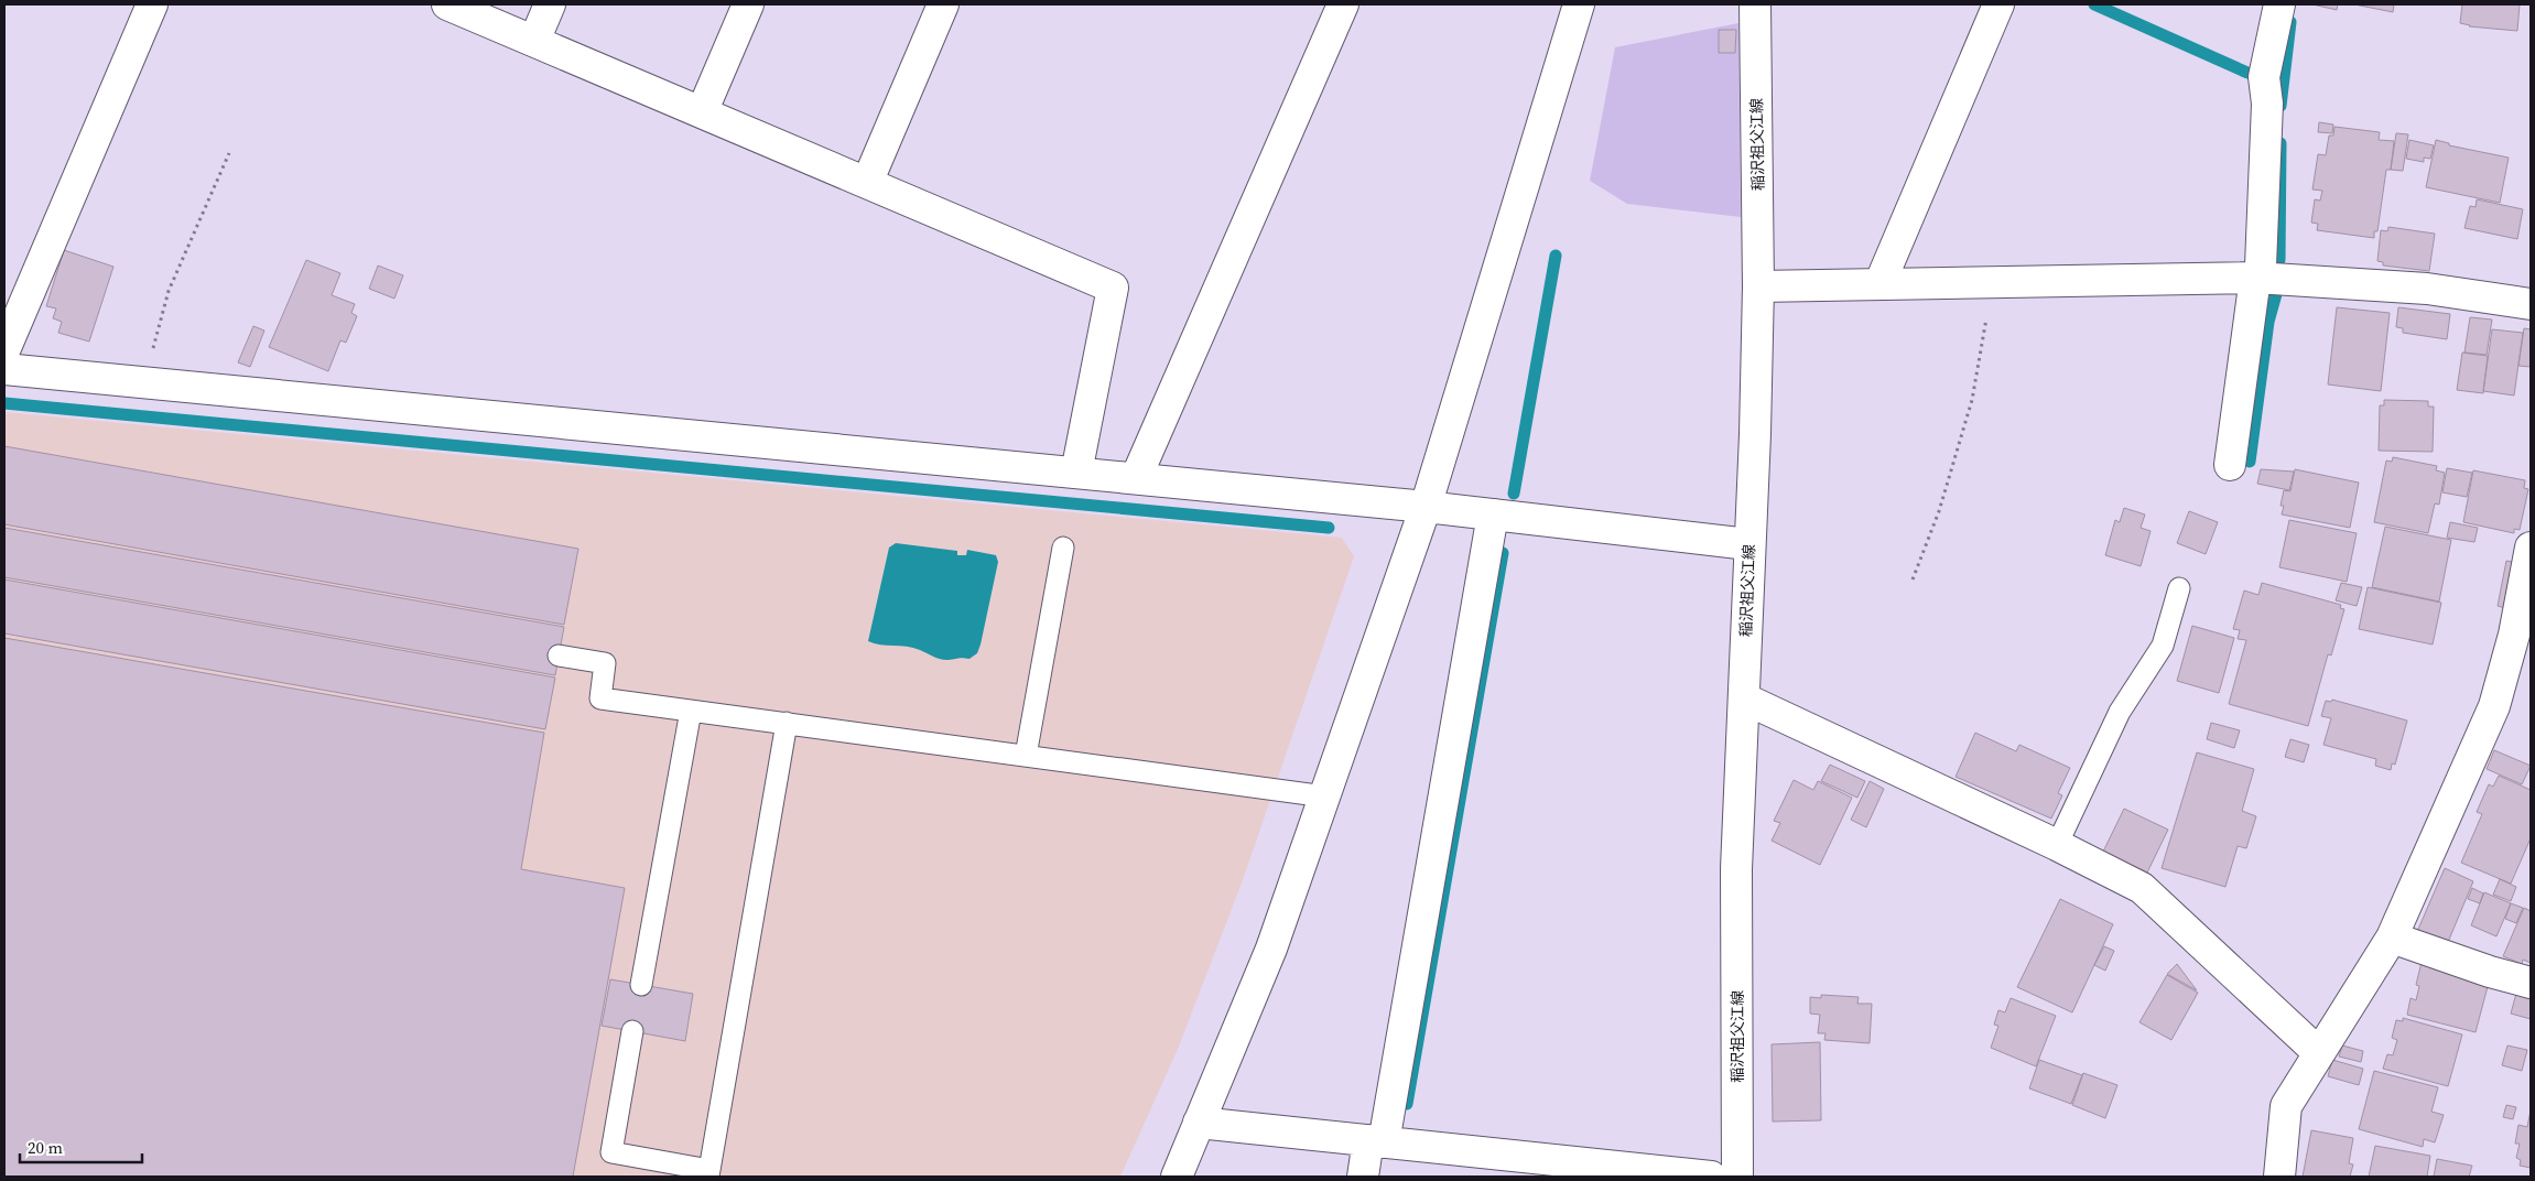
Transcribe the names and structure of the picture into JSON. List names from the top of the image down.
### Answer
{
  "streets": {
    "street": ["稲沢祖父江線"]
  },
  "scale_bar": "20 m"
}
